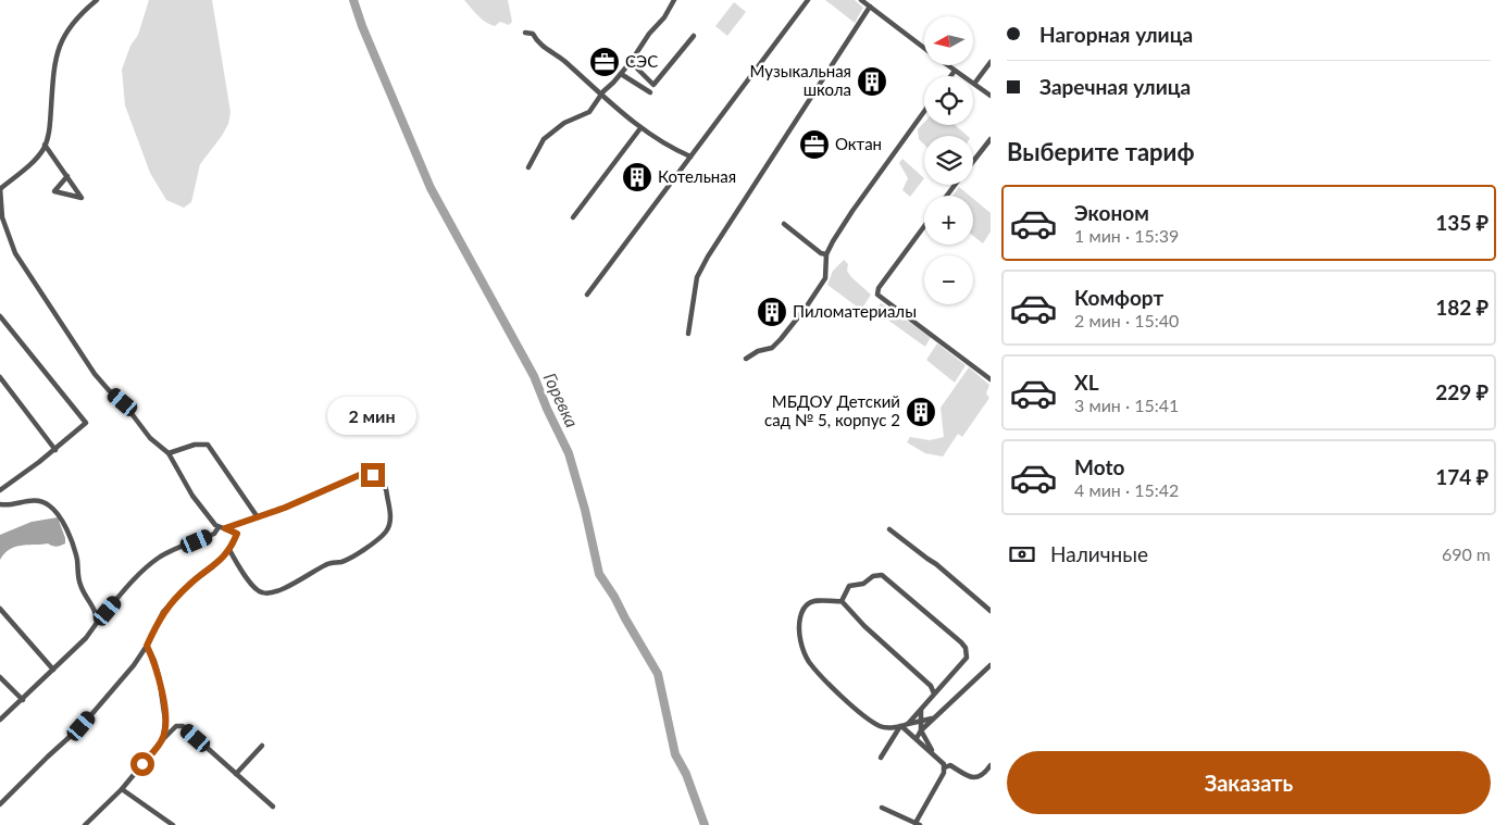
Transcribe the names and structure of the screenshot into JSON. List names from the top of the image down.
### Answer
{
  "water": ["Горевка"],
  "places": {
    "office": ["СЭС", "Октан"],
    "building": [
      "Музыкальная школа",
      "Котельная",
      "Пиломатериалы",
      "МБДОУ Детский сад № 5, корпус 2"
    ]
  },
  "north": "left",
  "page": {
    "banner": ["Нагорная улица", "Заречная улица"],
    "map_buttons": ["+", "−"],
    "heading": "Выберите тариф",
    "list": [
      {
        "name": "Эконом",
        "note": "1 мин · 15:39",
        "value": "135 ₽"
      },
      {
        "name": "Комфорт",
        "note": "2 мин · 15:40",
        "value": "182 ₽"
      },
      {
        "name": "XL",
        "note": "3 мин · 15:41",
        "value": "229 ₽"
      },
      {
        "name": "Moto",
        "note": "4 мин · 15:42",
        "value": "174 ₽"
      }
    ],
    "bubble": "2 мин",
    "pay": ["Наличные", "690 m"],
    "buttons": "Заказать"
  }
}
